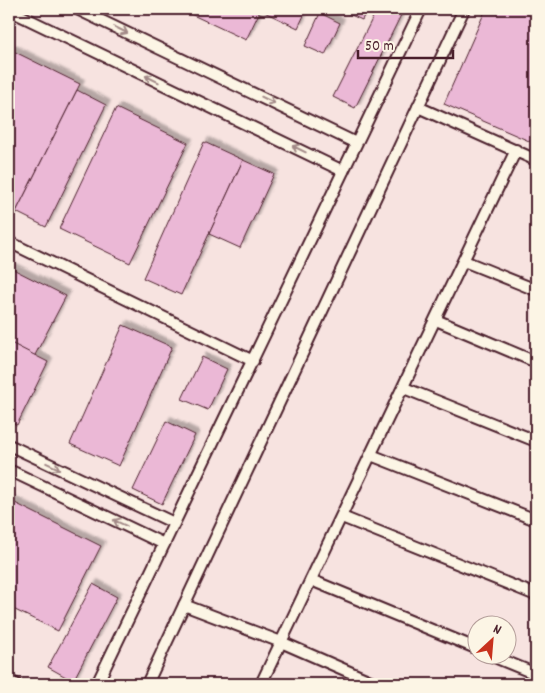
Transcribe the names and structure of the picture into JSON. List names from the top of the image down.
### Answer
{
  "scale_bar": "50 m",
  "north": "top right"
}
